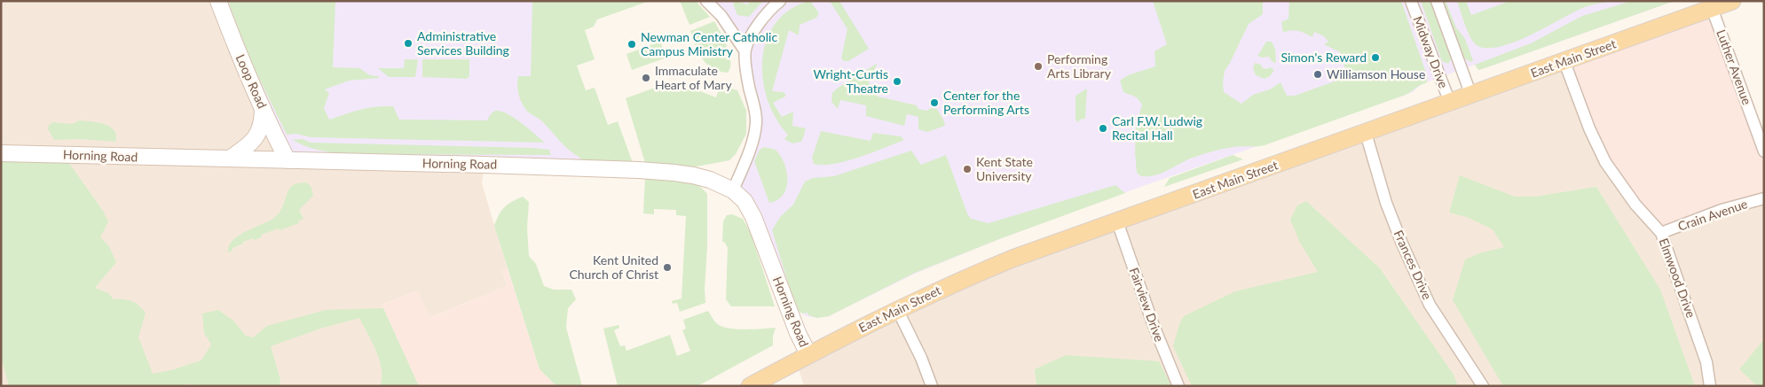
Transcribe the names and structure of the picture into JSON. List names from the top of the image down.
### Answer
{
  "streets": {
    "main road": ["East Main Street"],
    "street": [
      "Midway Drive",
      "Luther Avenue",
      "Loop Road",
      "Horning Road",
      "Crain Avenue",
      "Frances Drive",
      "Elmwood Drive",
      "Fairview Drive"
    ]
  },
  "crossings": [
    ["Midway Drive", "East Main Street"],
    ["East Main Street", "Luther Avenue"],
    ["East Main Street", "Horning Road"],
    ["East Main Street", "Frances Drive"],
    ["East Main Street", "Elmwood Drive"],
    ["East Main Street", "Fairview Drive"],
    ["Loop Road", "Horning Road"],
    ["Crain Avenue", "Elmwood Drive"]
  ],
  "places": [
    "Administrative Services Building",
    "Newman Center Catholic Campus Ministry",
    "Simon's Reward",
    "Performing Arts Library",
    "Williamson House",
    "Immaculate Heart of Mary",
    "Wright-Curtis Theatre",
    "Center for the Performing Arts",
    "Carl F.W. Ludwig Recital Hall",
    "Kent State University",
    "Kent United Church of Christ"
  ]
}
